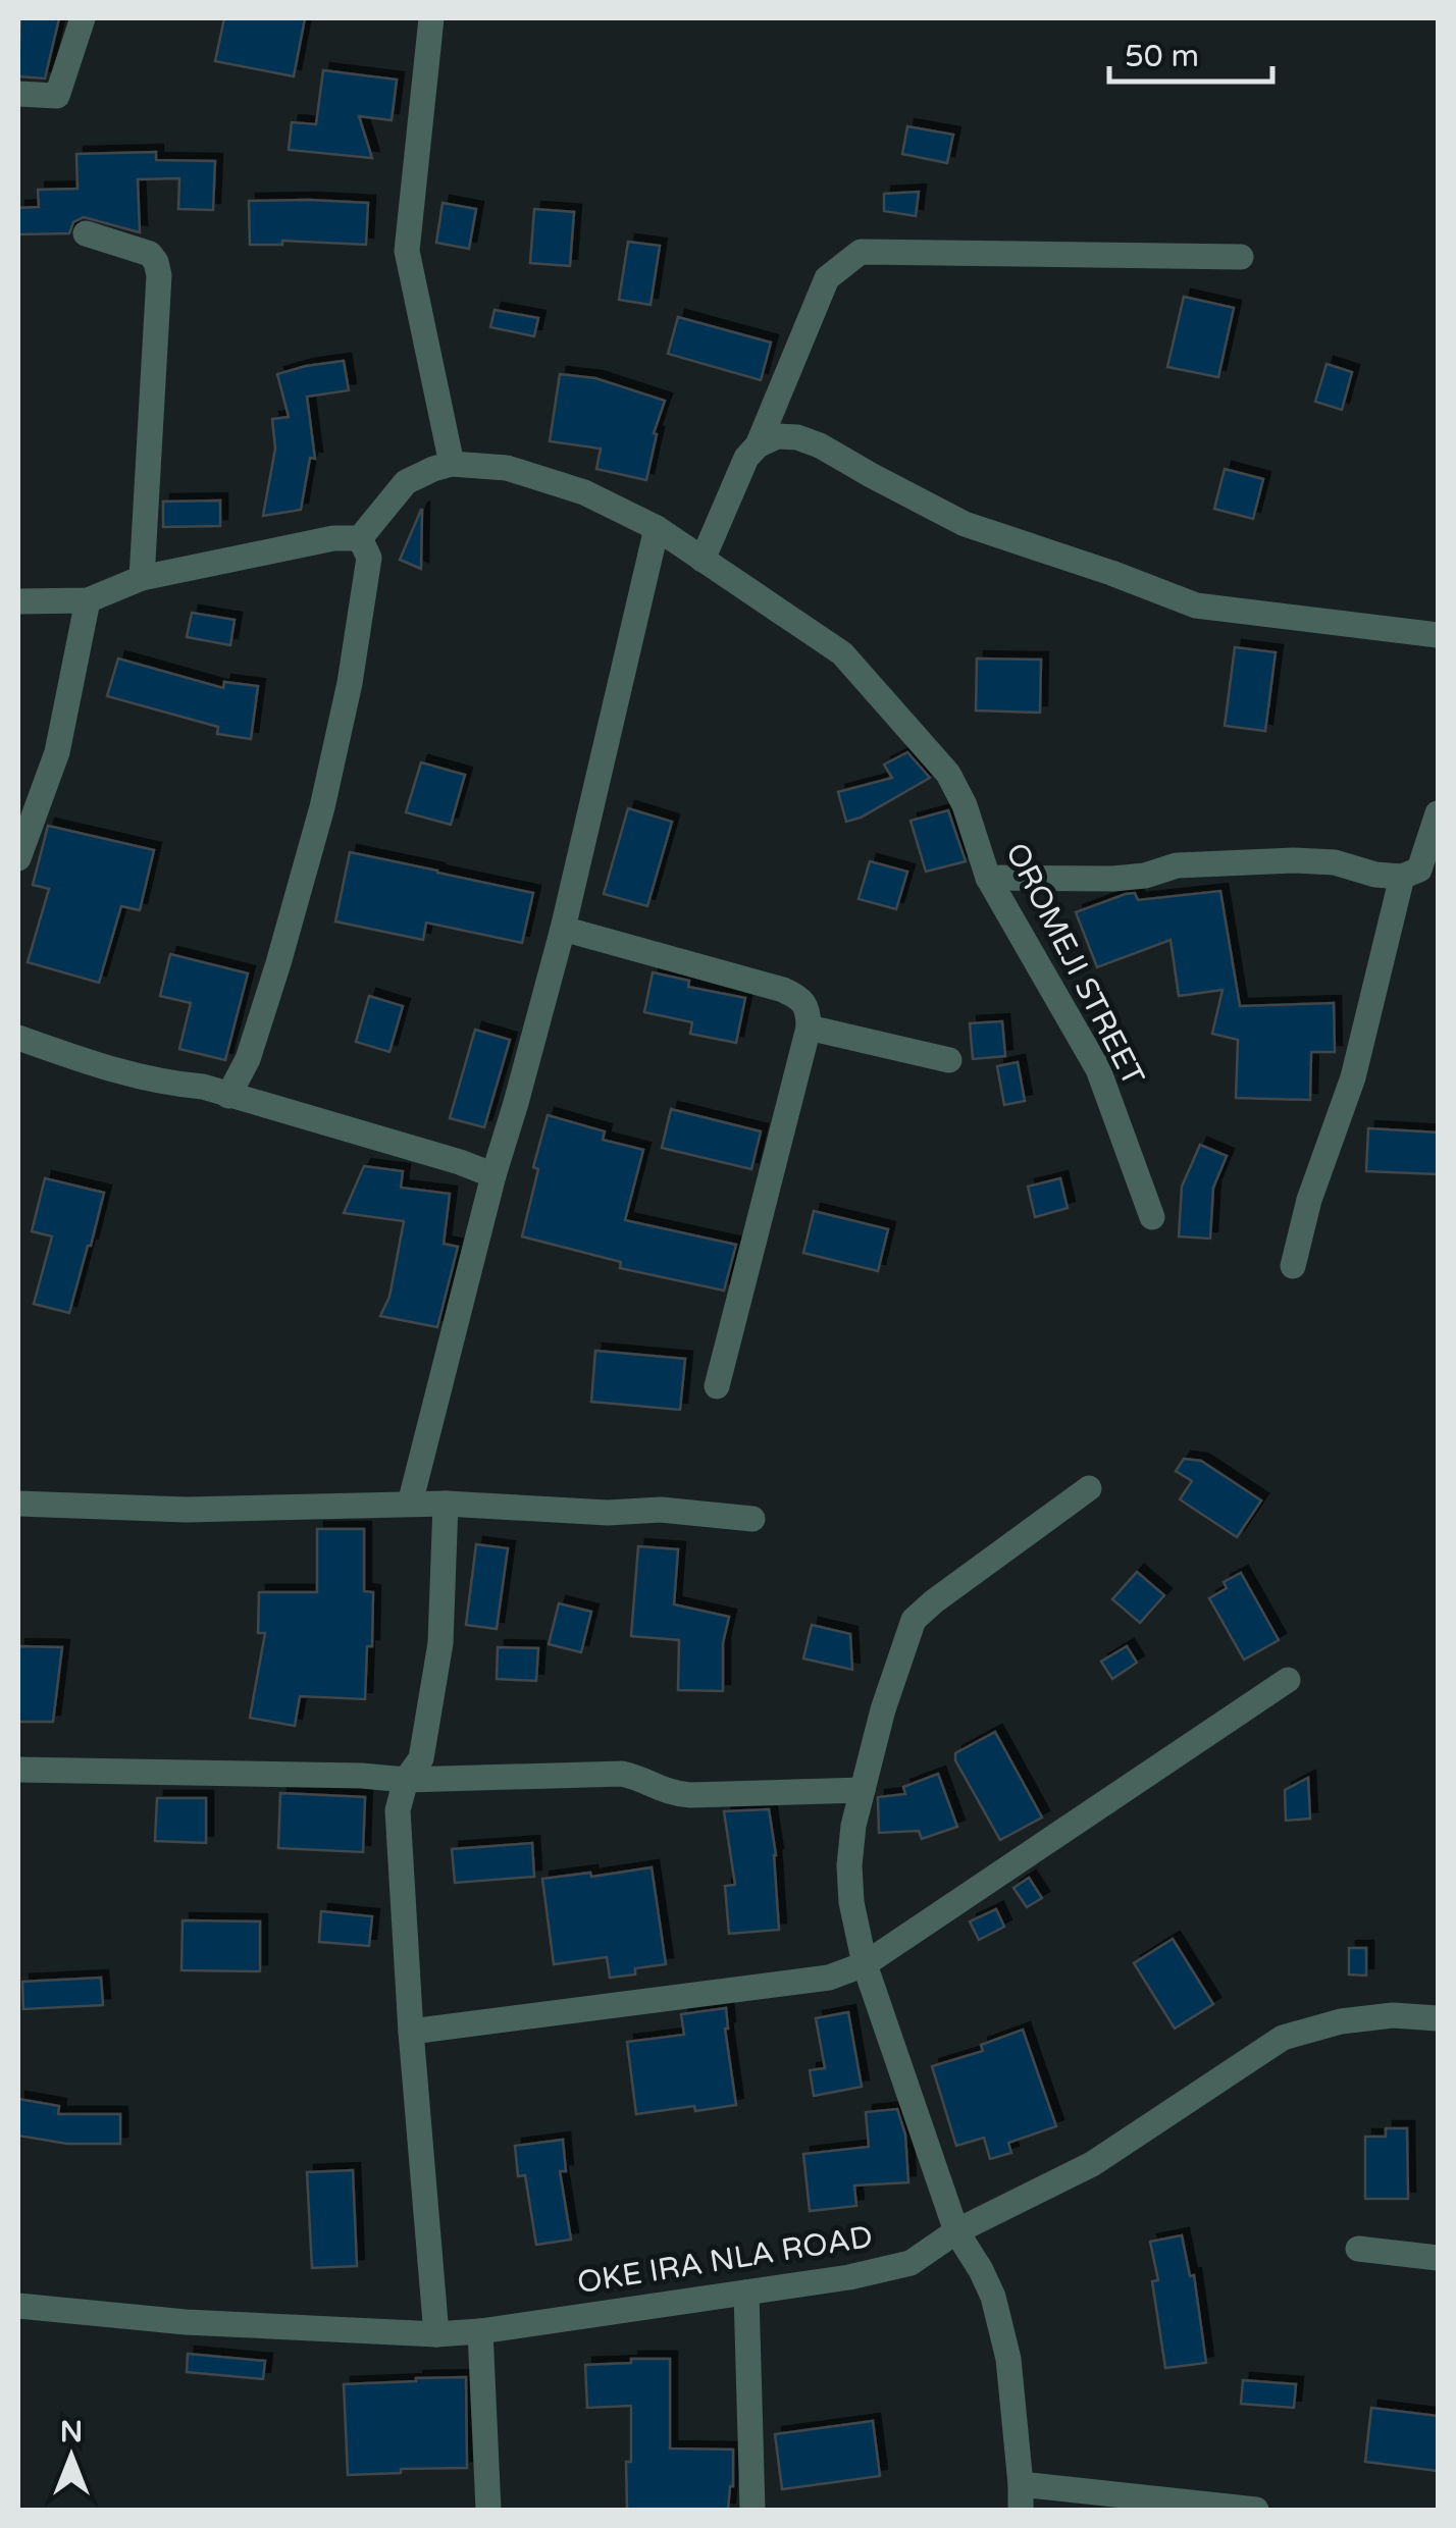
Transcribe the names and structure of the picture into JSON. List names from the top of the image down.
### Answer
{
  "streets": {
    "street": ["OROMEJI STREET", "OKE IRA NLA ROAD"]
  },
  "scale_bar": "50 m",
  "north": "top"
}
